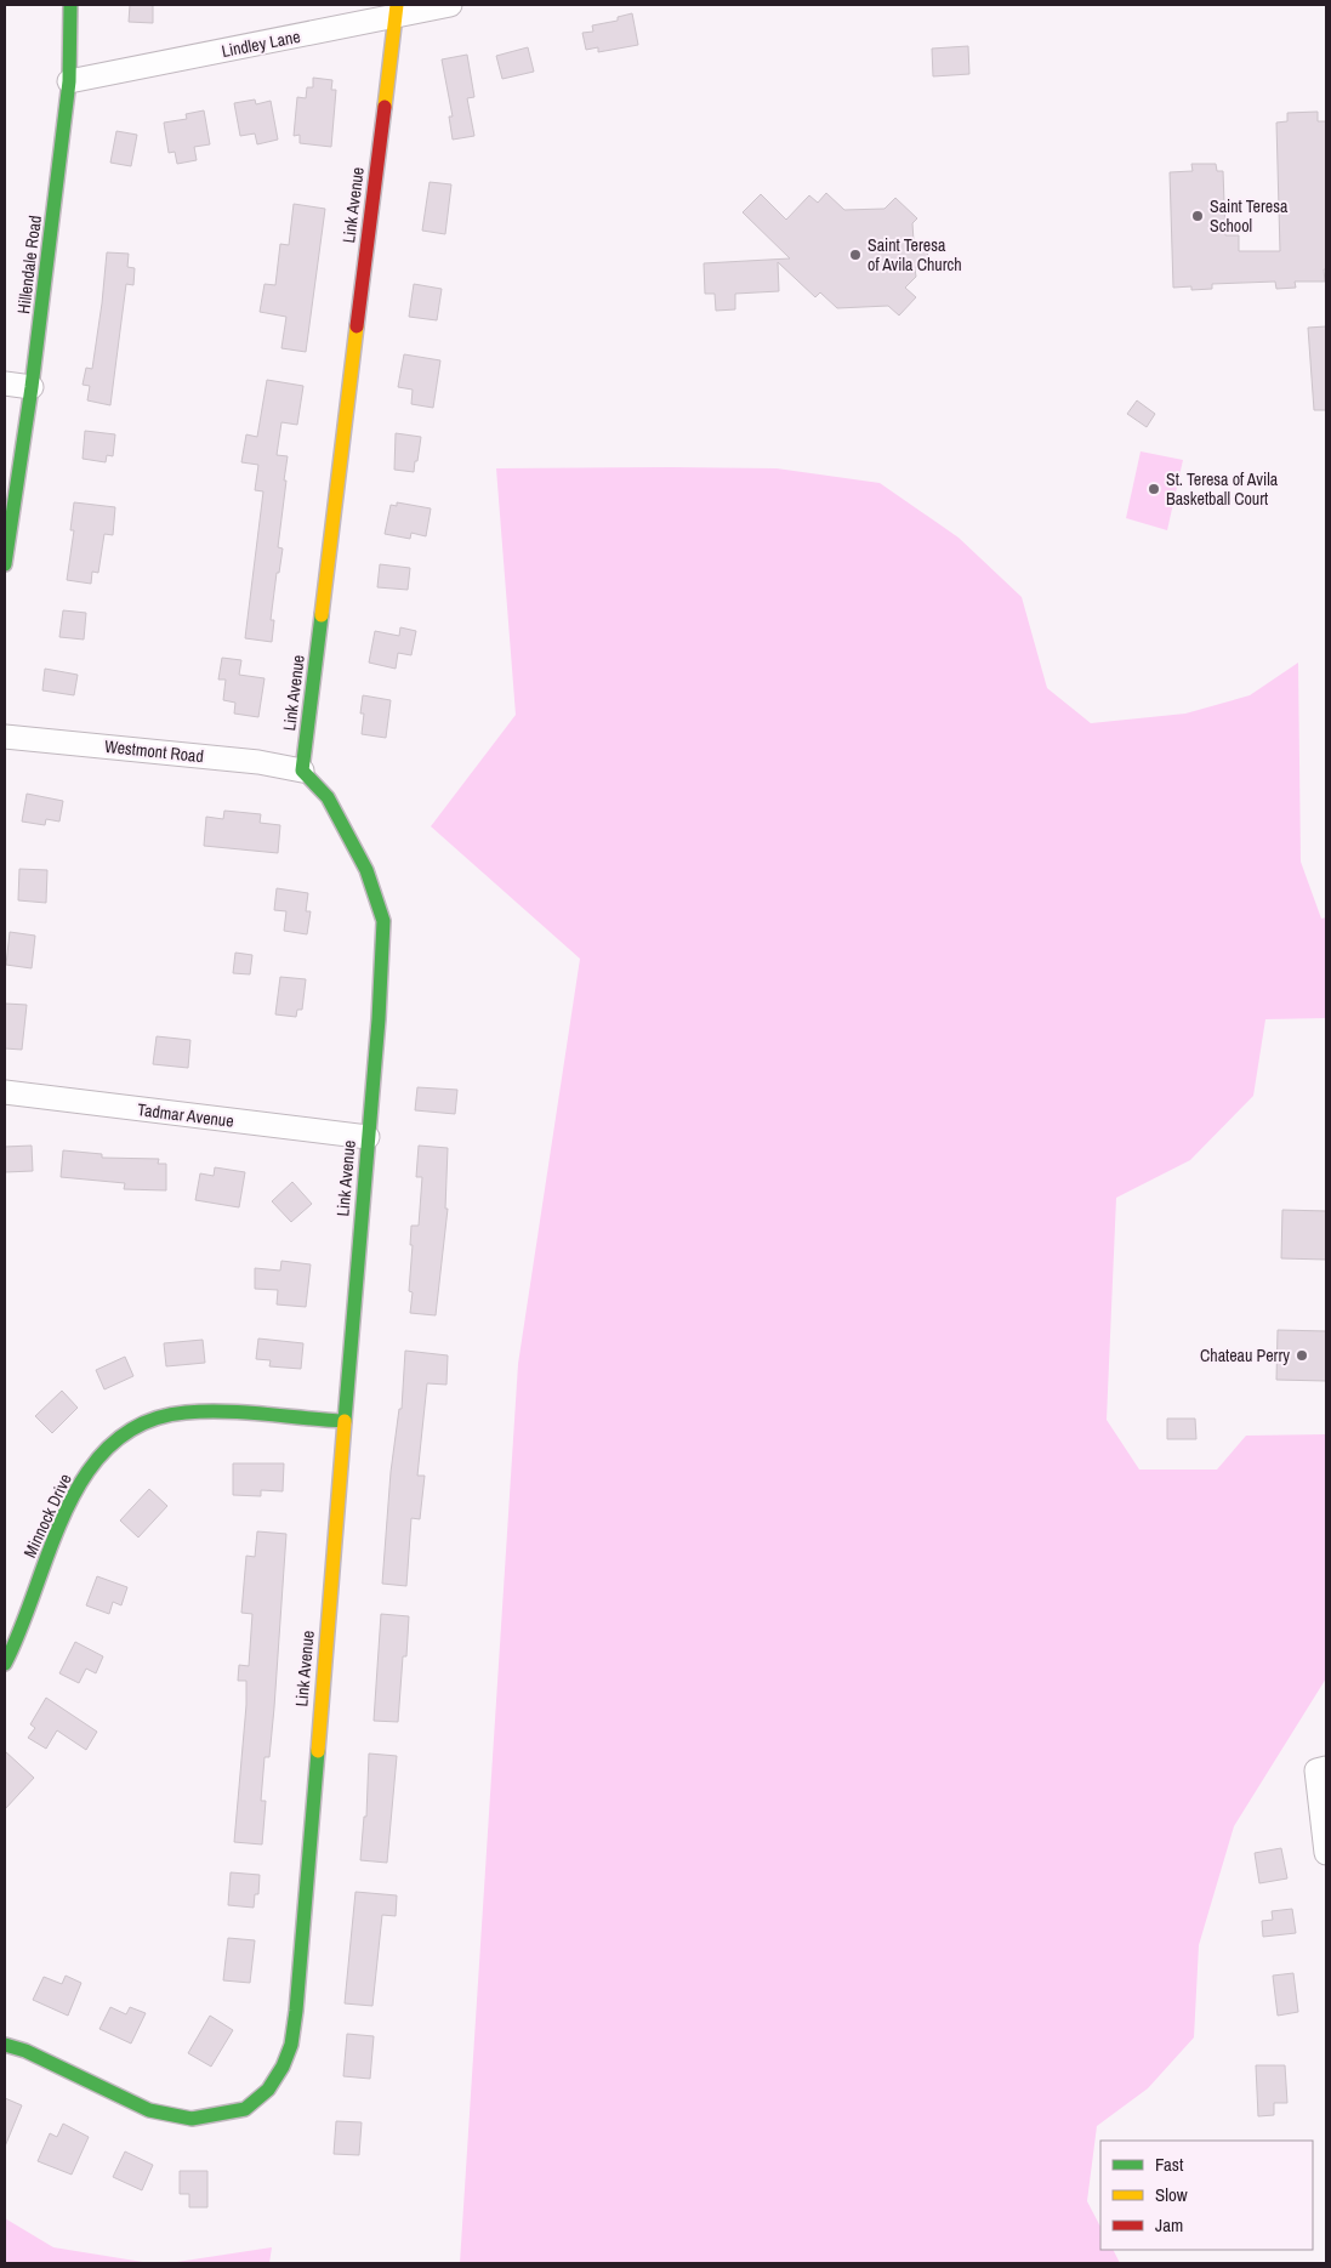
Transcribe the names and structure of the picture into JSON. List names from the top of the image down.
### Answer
{
  "streets": {
    "street": [
      "Lindley Lane",
      "Link Avenue",
      "Hillendale Road",
      "Westmont Road",
      "Tadmar Avenue",
      "Minnock Drive"
    ]
  },
  "crossings": [
    ["Lindley Lane", "Link Avenue"],
    ["Lindley Lane", "Hillendale Road"],
    ["Link Avenue", "Westmont Road"],
    ["Link Avenue", "Tadmar Avenue"],
    ["Link Avenue", "Minnock Drive"]
  ],
  "places": [
    "Saint Teresa School",
    "Saint Teresa of Avila Church",
    "St. Teresa of Avila Basketball Court",
    "Chateau Perry"
  ],
  "legend": ["Fast", "Slow", "Jam"]
}
